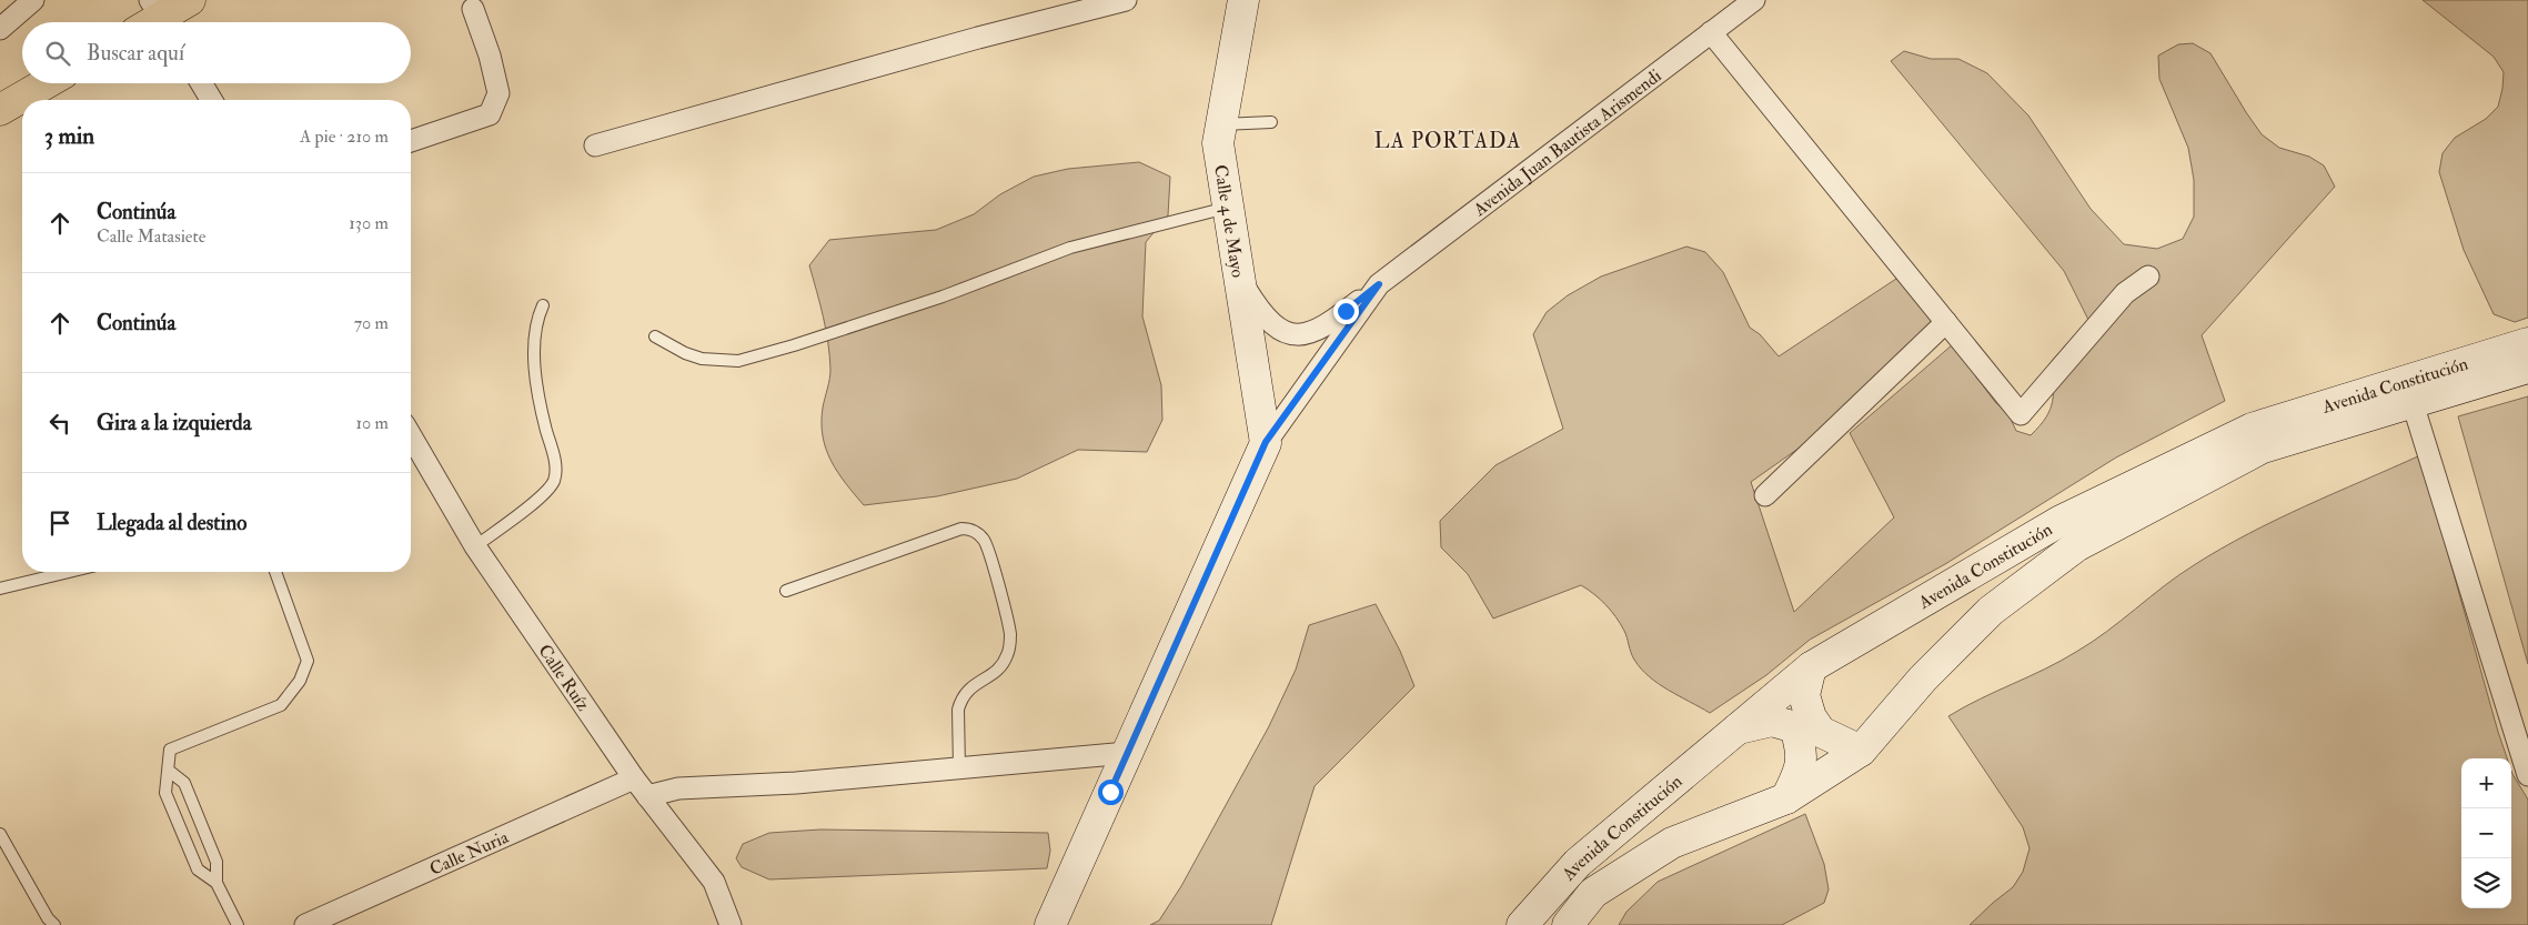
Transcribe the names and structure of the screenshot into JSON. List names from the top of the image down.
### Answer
{
  "streets": {
    "street": [
      "Avenida Juan Bautista Arismendi",
      "Calle 4 de Mayo",
      "Avenida Constitución",
      "Calle Ruíz",
      "Calle Nuria"
    ]
  },
  "crossings": [
    ["Avenida Juan Bautista Arismendi", "Calle 4 de Mayo"],
    ["Calle Ruíz", "Calle Nuria"]
  ],
  "districts": ["LA PORTADA"],
  "page": {
    "search": "Buscar aquí",
    "heading": ["3 min", "A pie · 210 m"],
    "list": [
      ["Continúa", "Calle Matasiete", "130 m"],
      ["Continúa", "70 m"],
      ["Gira a la izquierda", "10 m"],
      "Llegada al destino"
    ],
    "map_buttons": ["+", "−"]
  }
}
